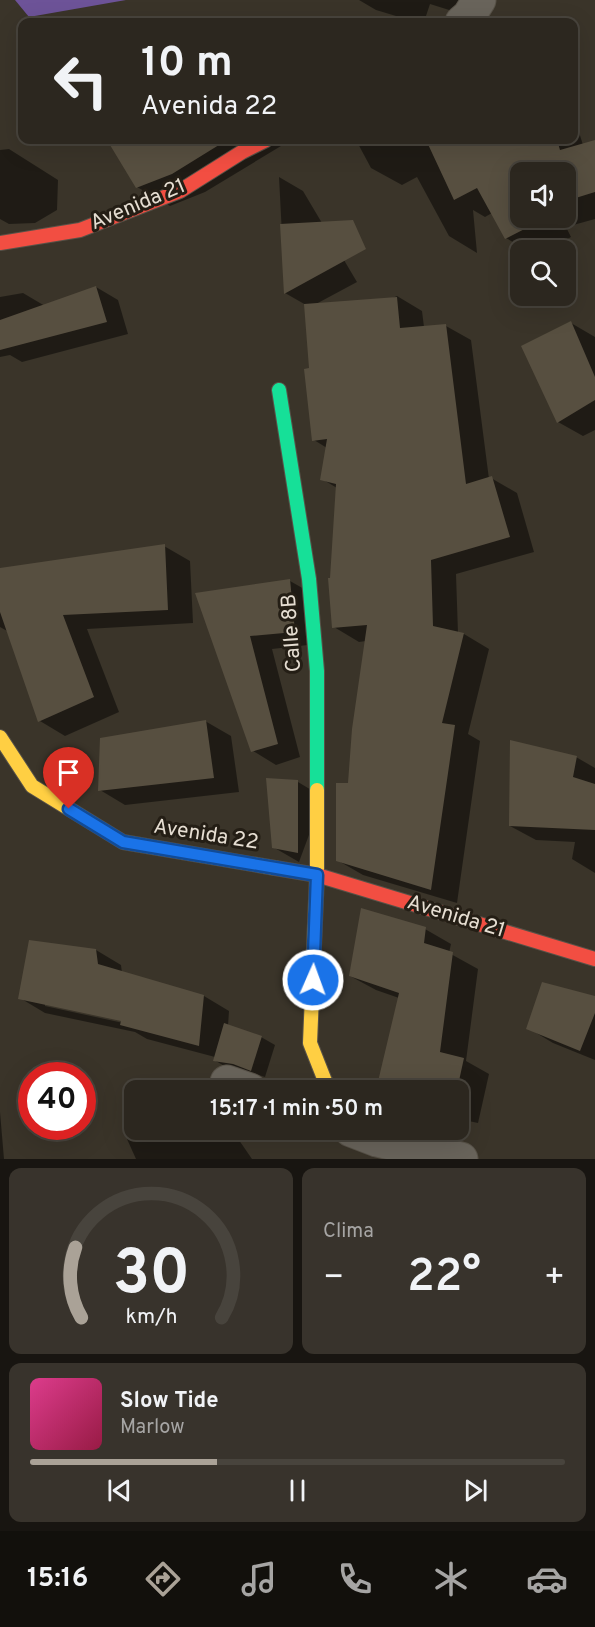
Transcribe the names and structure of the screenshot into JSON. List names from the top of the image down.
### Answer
{
  "streets": {
    "street": ["Avenida 21", "Calle 8B", "Avenida 22"]
  },
  "crossings": [
    ["Avenida 21", "Calle 8B"],
    ["Avenida 21", "Avenida 22"],
    ["Calle 8B", "Avenida 22"]
  ],
  "page": {
    "turn": ["10 m", "Avenida 22"],
    "limit": "40",
    "trip": "15:17 · 1 min · 50 m",
    "tile": "Clima",
    "heat": ["−", "22°", "+"],
    "song": ["Slow Tide", "Marlow"],
    "tabs": "15:16",
    "gauge": ["30", "km/h"]
  }
}
